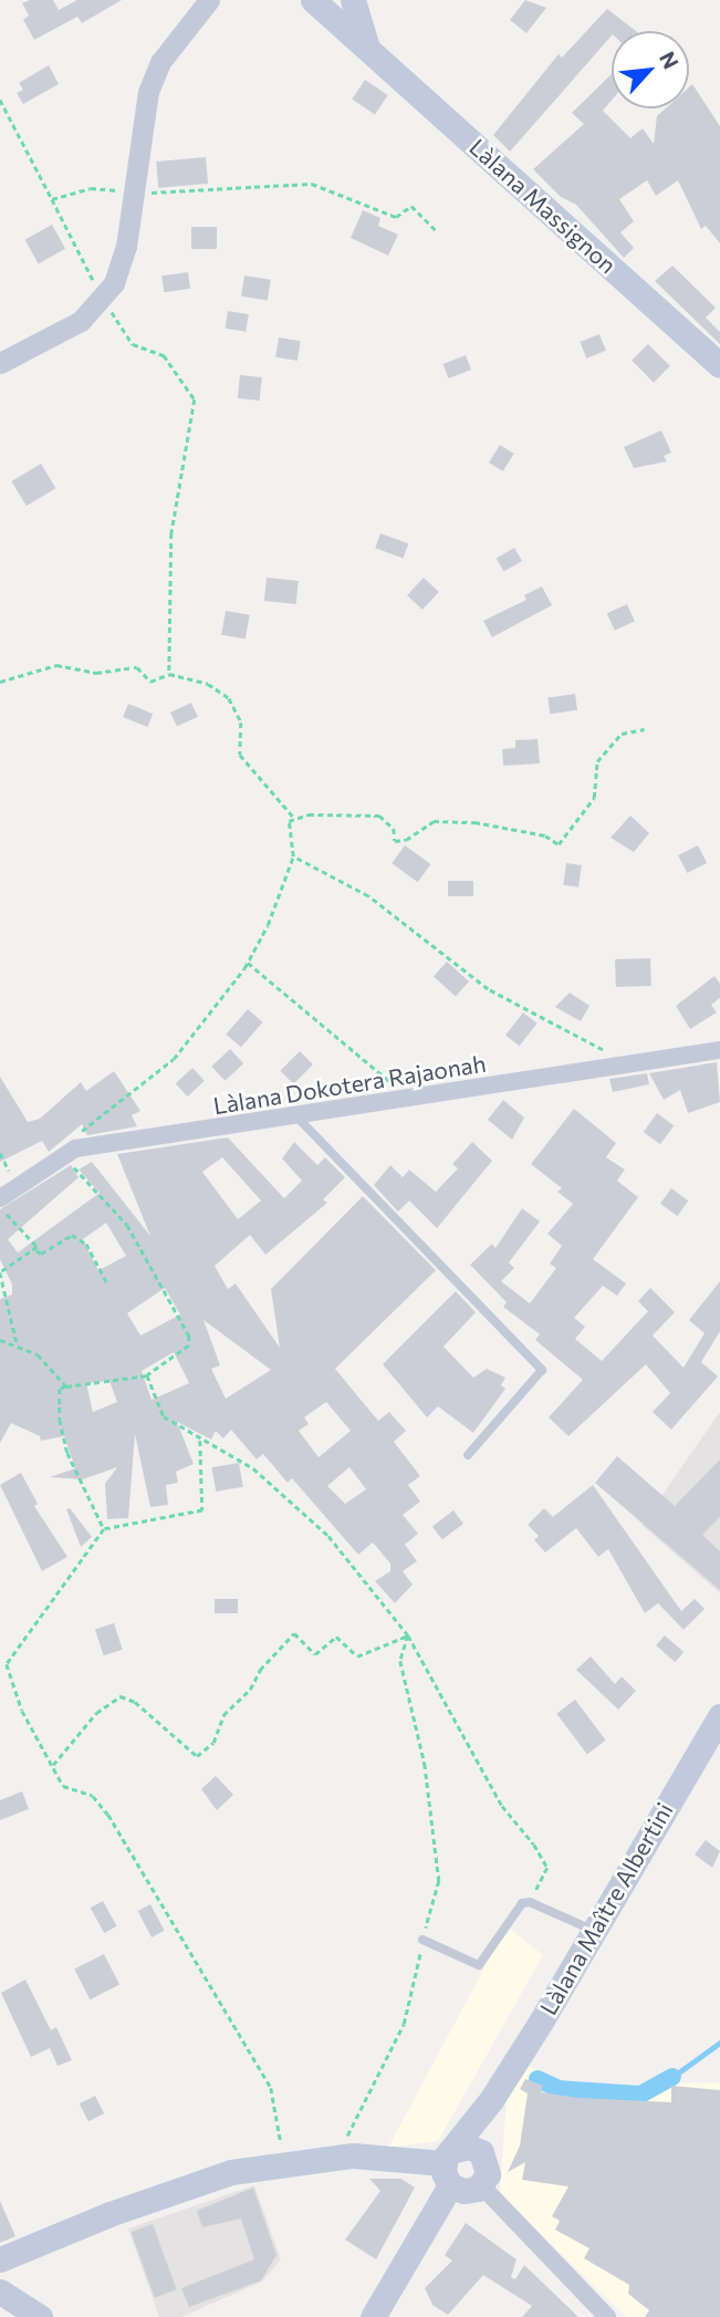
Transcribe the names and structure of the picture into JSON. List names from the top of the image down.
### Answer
{
  "streets": {
    "main road": ["Làlana Massignon", "Làlana Maître Albertini"],
    "street": ["Làlana Dokotera Rajaonah"]
  },
  "north": "top right"
}
